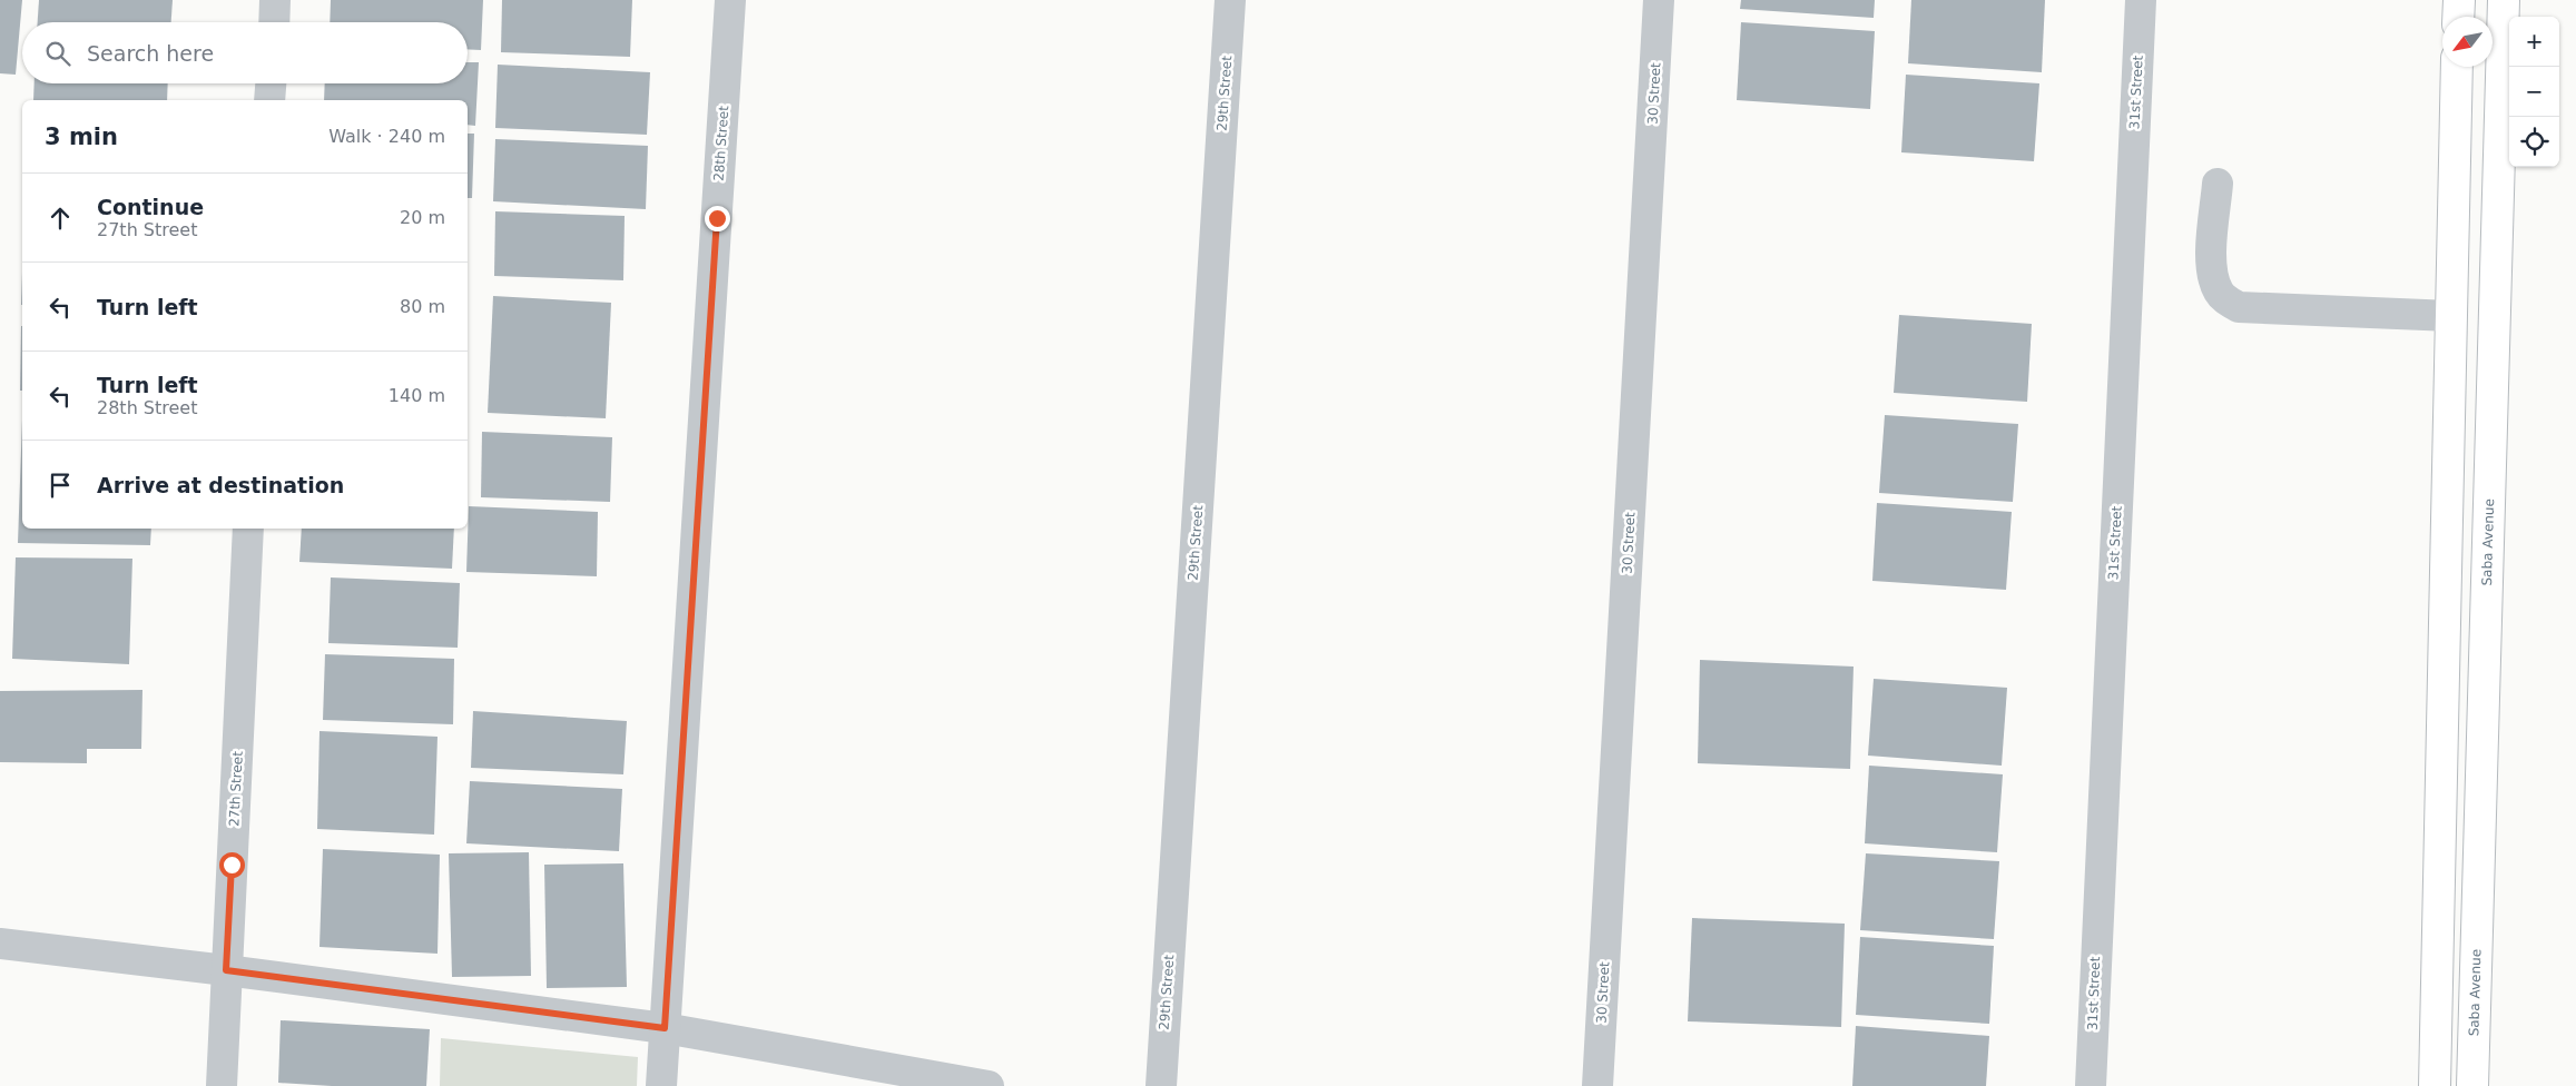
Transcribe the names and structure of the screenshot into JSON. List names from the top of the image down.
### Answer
{
  "streets": {
    "main road": ["Saba Avenue"],
    "street": [
      "31st Street",
      "29th Street",
      "30 Street",
      "28th Street",
      "27th Street"
    ]
  },
  "north": "bottom left",
  "page": {
    "map_buttons": ["+", "−"],
    "search": "Search here",
    "heading": ["3 min", "Walk · 240 m"],
    "list": [
      ["Continue", "27th Street", "20 m"],
      ["Turn left", "80 m"],
      ["Turn left", "28th Street", "140 m"],
      "Arrive at destination"
    ]
  }
}
